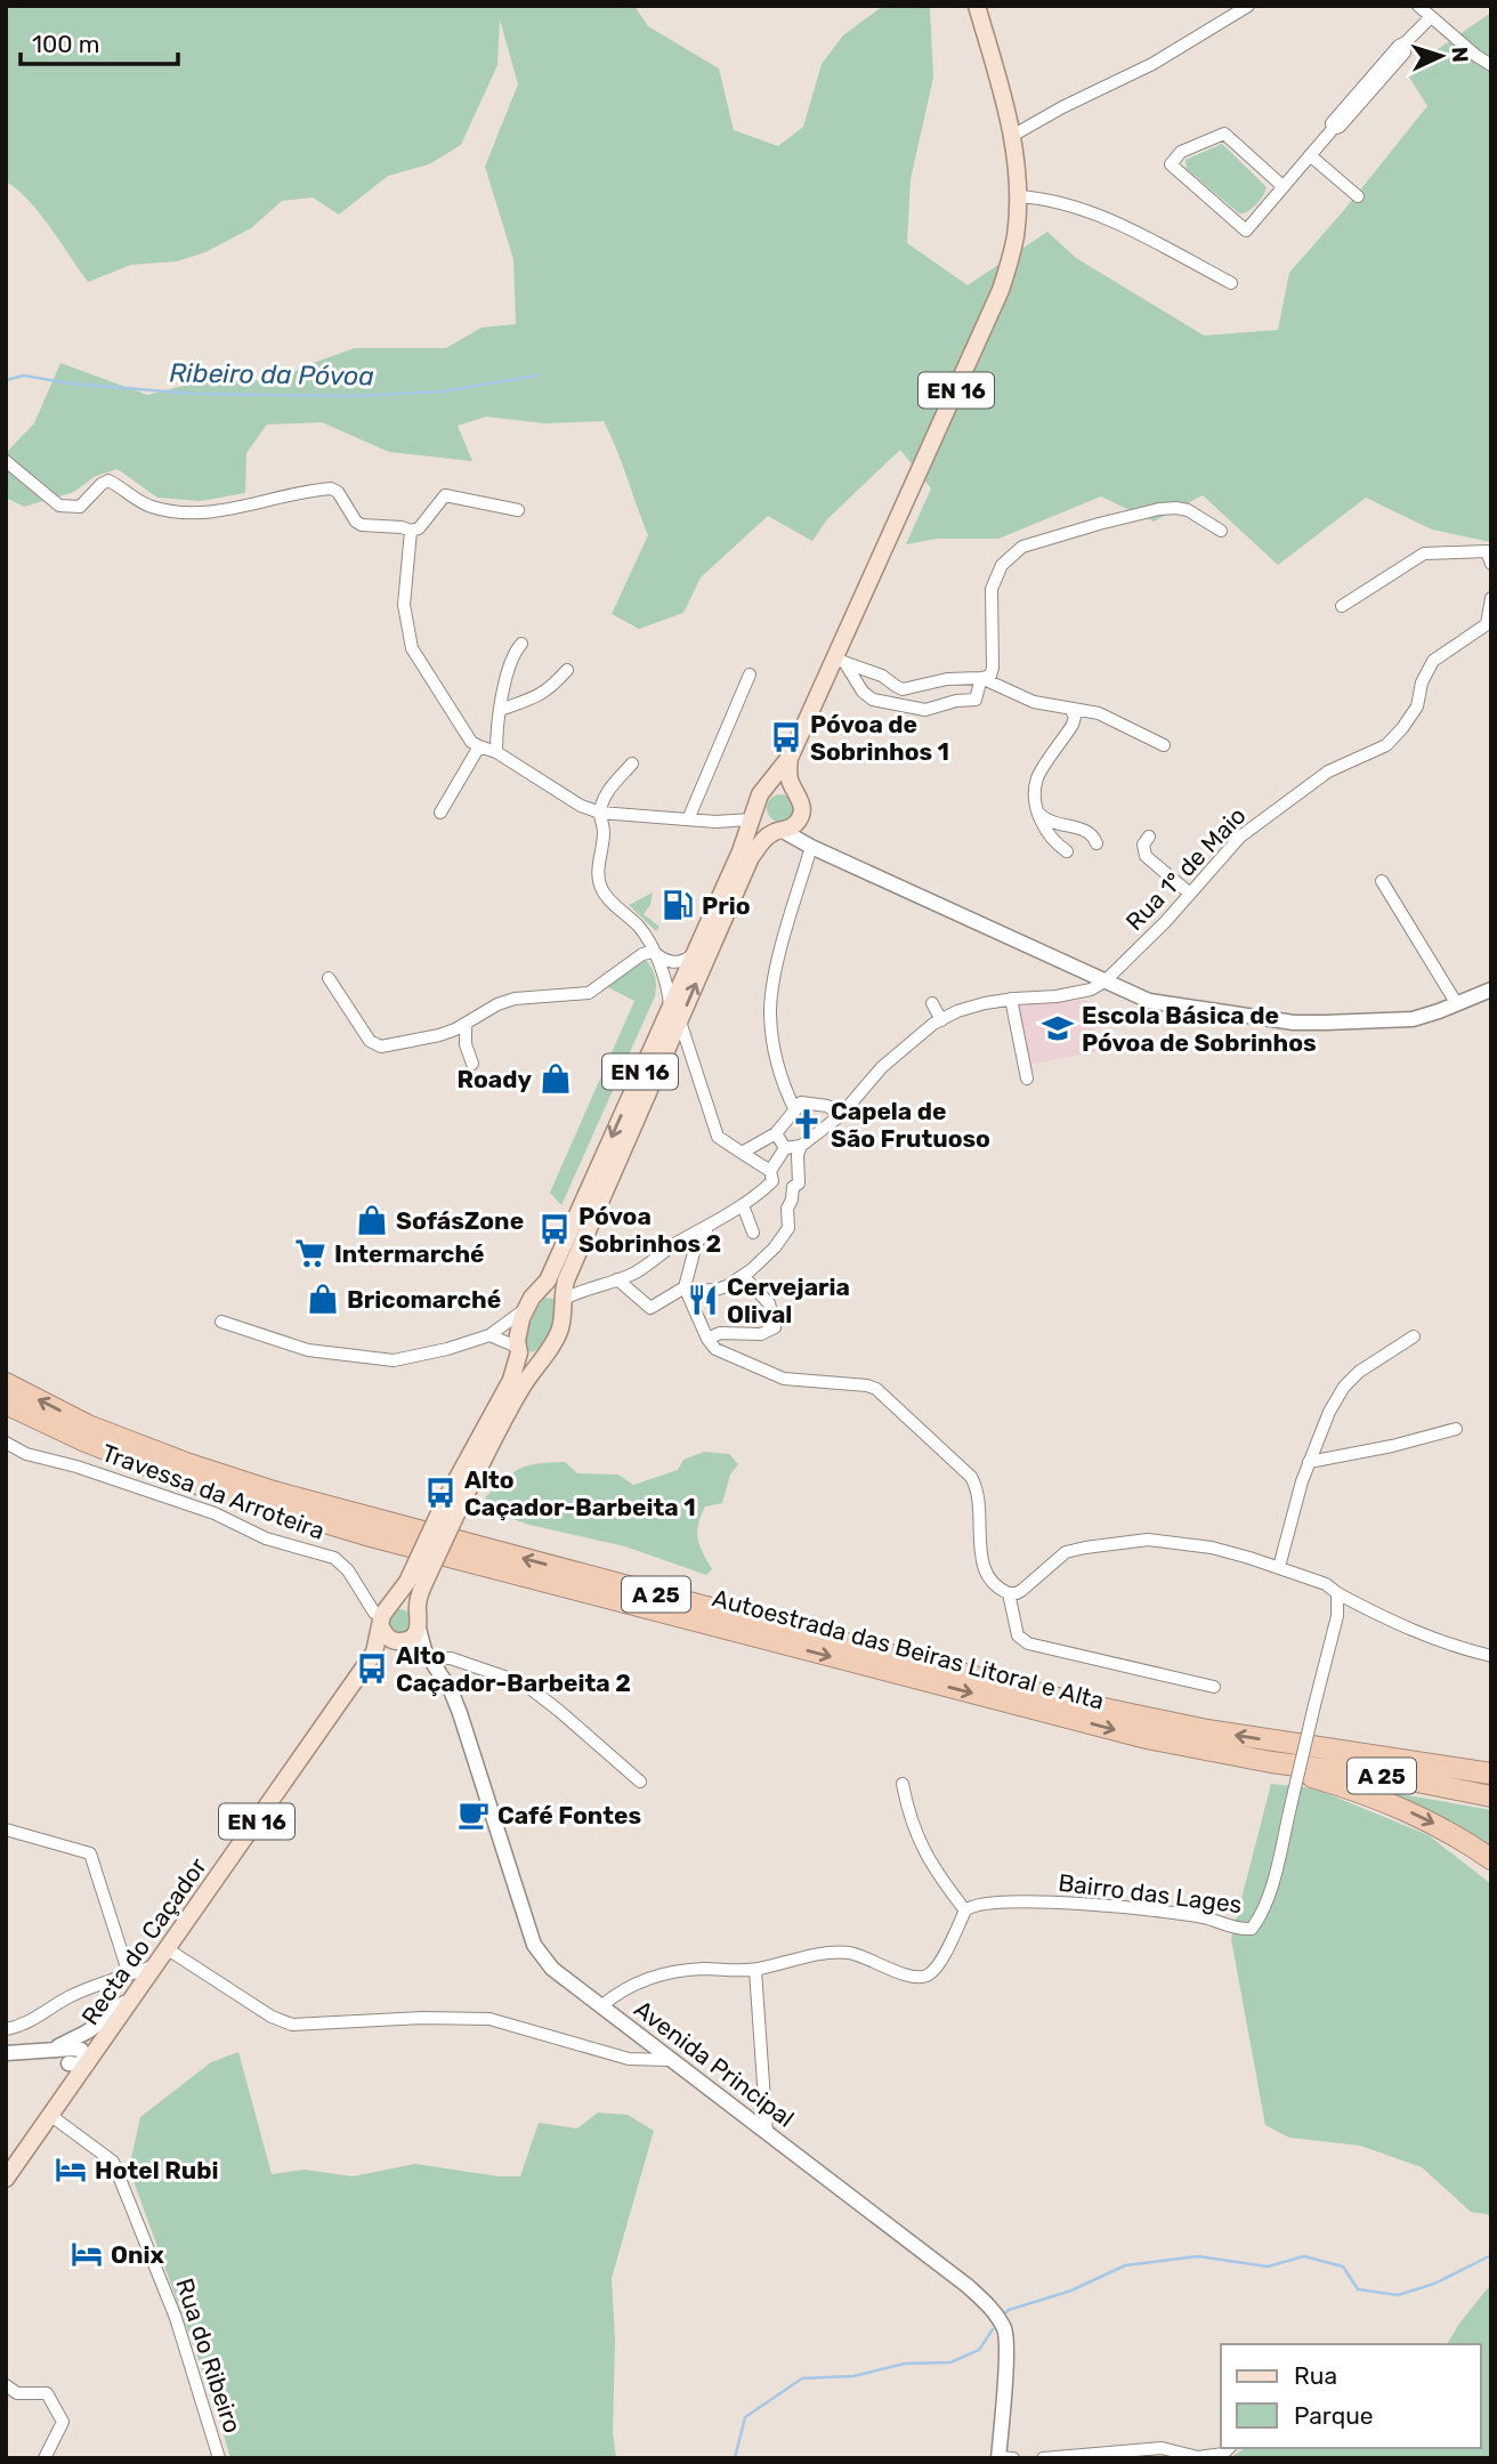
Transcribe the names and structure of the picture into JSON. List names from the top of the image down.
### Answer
{
  "streets": {
    "highway": ["A 25", "Autoestrada das Beiras Litoral e Alta"],
    "main road": ["EN 16", "Recta do Caçador", "Avenida Principal"],
    "street": [
      "Rua 1° de Maio",
      "Travessa da Arroteira",
      "Bairro das Lages",
      "Rua do Ribeiro"
    ]
  },
  "crossings": [
    ["EN 16", "Travessa da Arroteira"],
    ["EN 16", "Recta do Caçador"],
    ["EN 16", "Avenida Principal"],
    ["Recta do Caçador", "Rua do Ribeiro"]
  ],
  "water": ["Ribeiro da Póvoa"],
  "places": {
    "bus stop": [
      "Póvoa de Sobrinhos 1",
      "Póvoa Sobrinhos 2",
      "Alto Caçador-Barbeita 1",
      "Alto Caçador-Barbeita 2"
    ],
    "fuel station": ["Prio"],
    "school or university": ["Escola Básica de Póvoa de Sobrinhos"],
    "shop": ["Roady", "SofásZone", "Bricomarché"],
    "church": ["Capela de São Frutuoso"],
    "supermarket": ["Intermarché"],
    "restaurant": ["Cervejaria Olival"],
    "cafe": ["Café Fontes"],
    "hotel": ["Hotel Rubi", "Onix"]
  },
  "legend": ["Rua", "Parque"],
  "scale_bar": "100 m",
  "north": "right"
}
